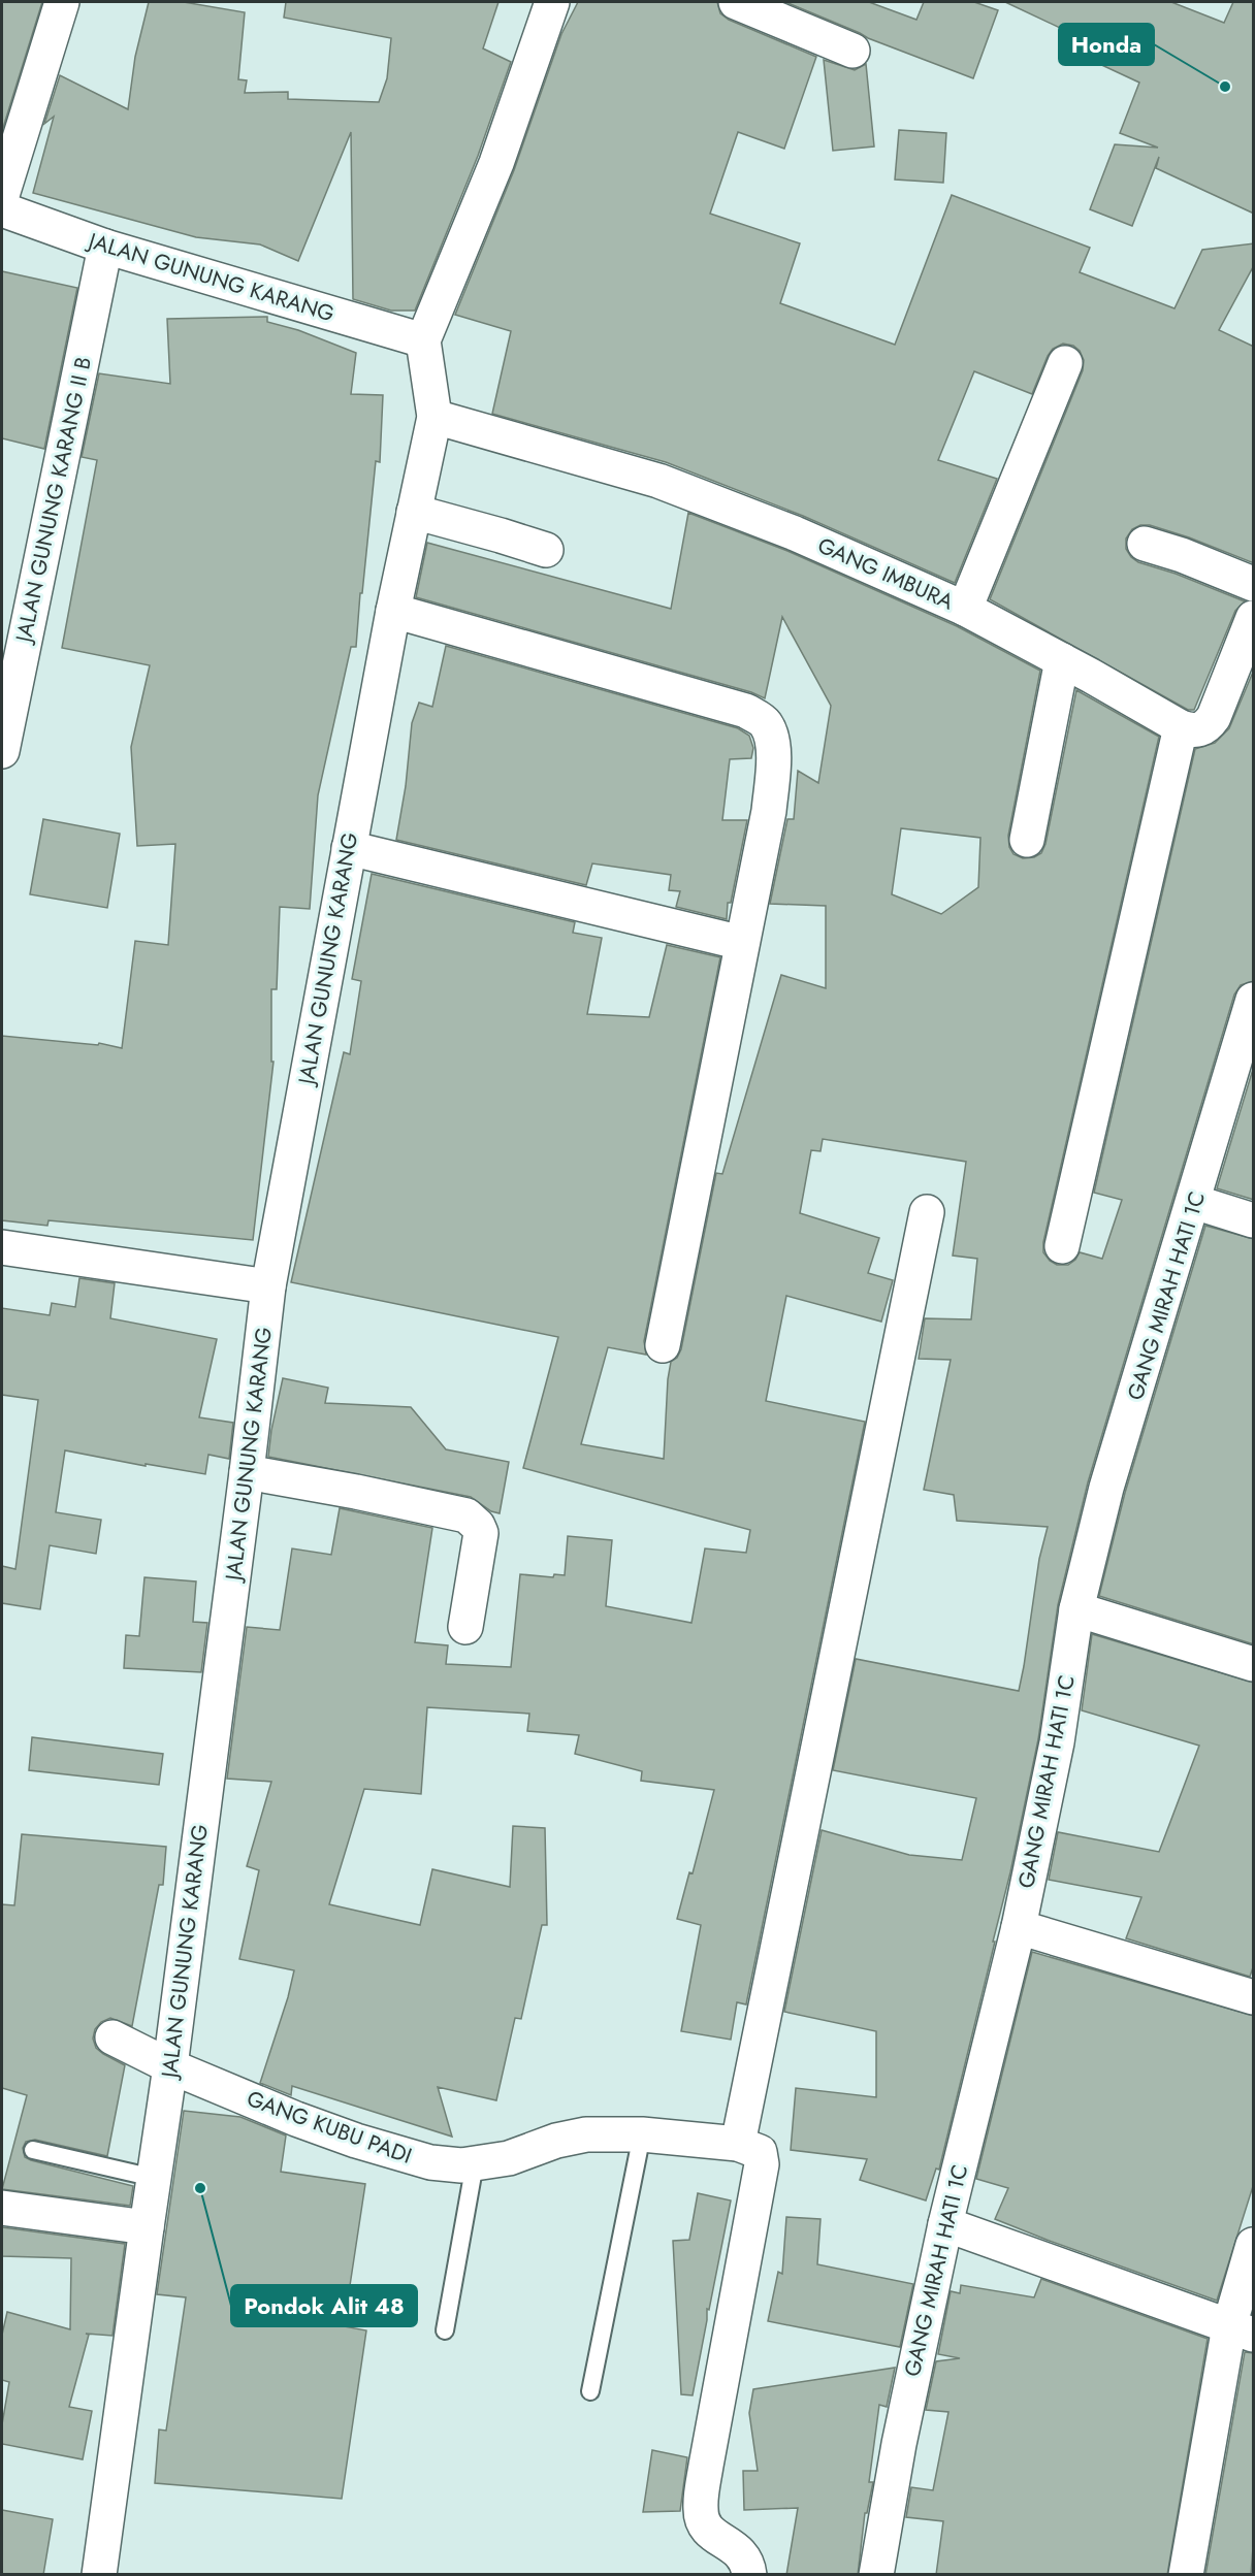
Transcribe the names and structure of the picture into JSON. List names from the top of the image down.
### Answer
{
  "streets": {
    "street": [
      "JALAN GUNUNG KARANG",
      "JALAN GUNUNG KARANG II B",
      "GANG IMBURA",
      "GANG MIRAH HATI 1C",
      "GANG KUBU PADI"
    ]
  },
  "crossings": [
    ["JALAN GUNUNG KARANG", "JALAN GUNUNG KARANG II B"],
    ["JALAN GUNUNG KARANG", "GANG IMBURA"],
    ["JALAN GUNUNG KARANG", "GANG KUBU PADI"]
  ],
  "places": ["Honda", "Pondok Alit 48"]
}
